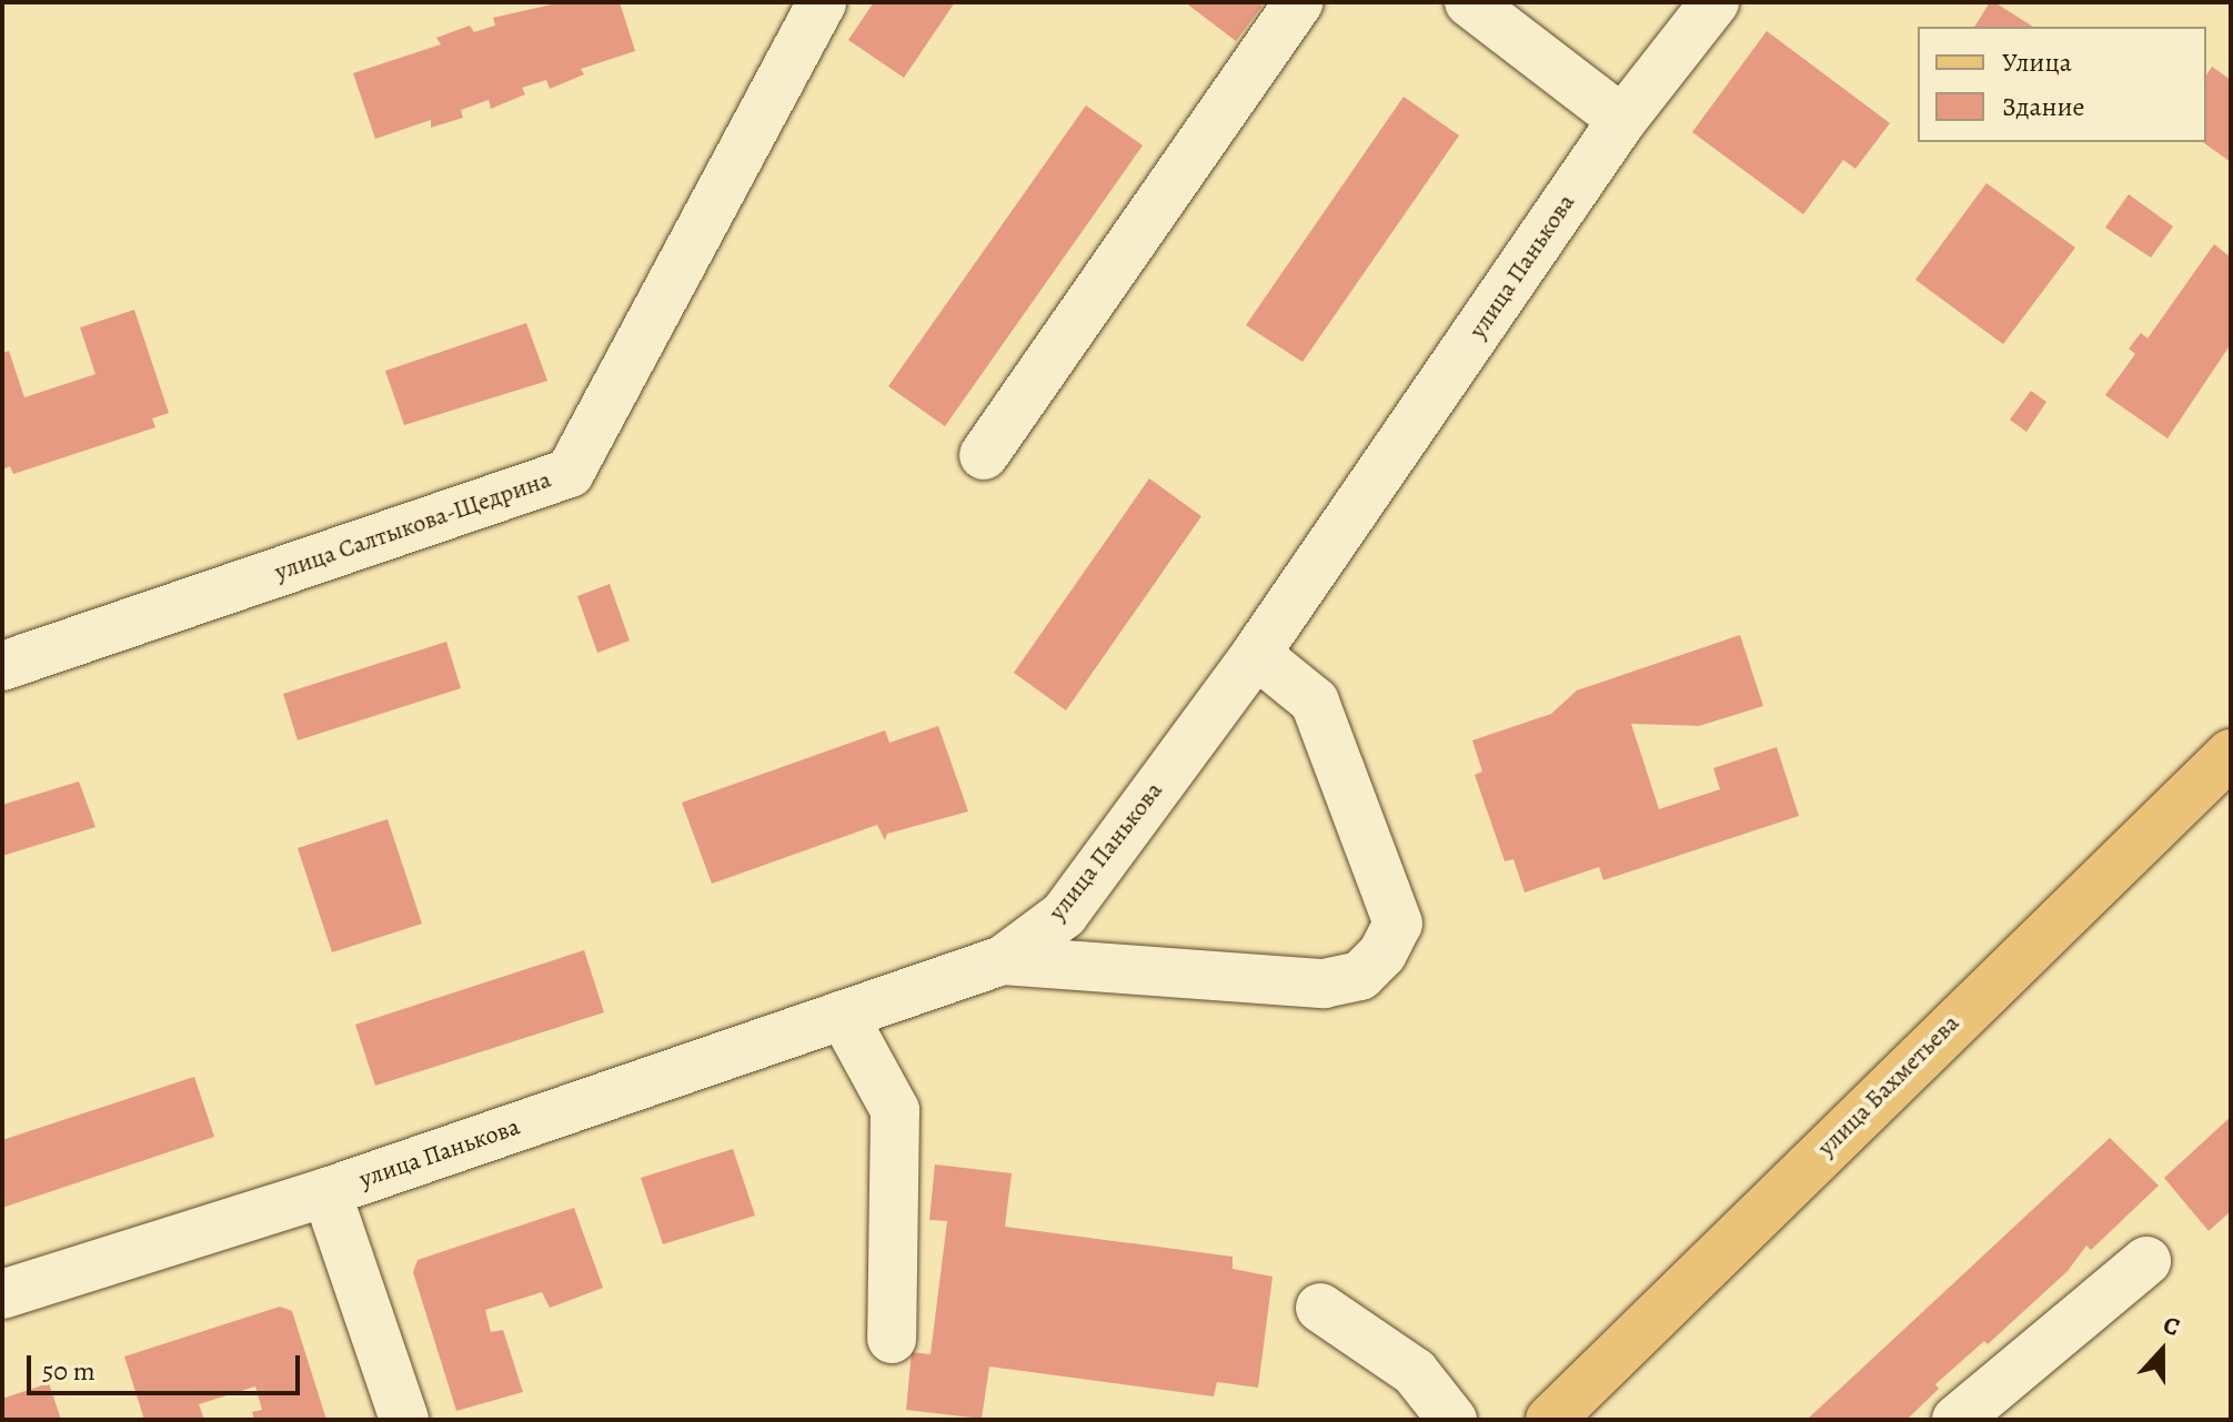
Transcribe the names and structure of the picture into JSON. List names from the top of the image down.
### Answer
{
  "streets": {
    "main road": ["улица Бахметьева"],
    "street": ["улица Панькова", "улица Салтыкова-Щедрина"]
  },
  "legend": ["Улица", "Здание"],
  "scale_bar": "50 m",
  "north": "top"
}
